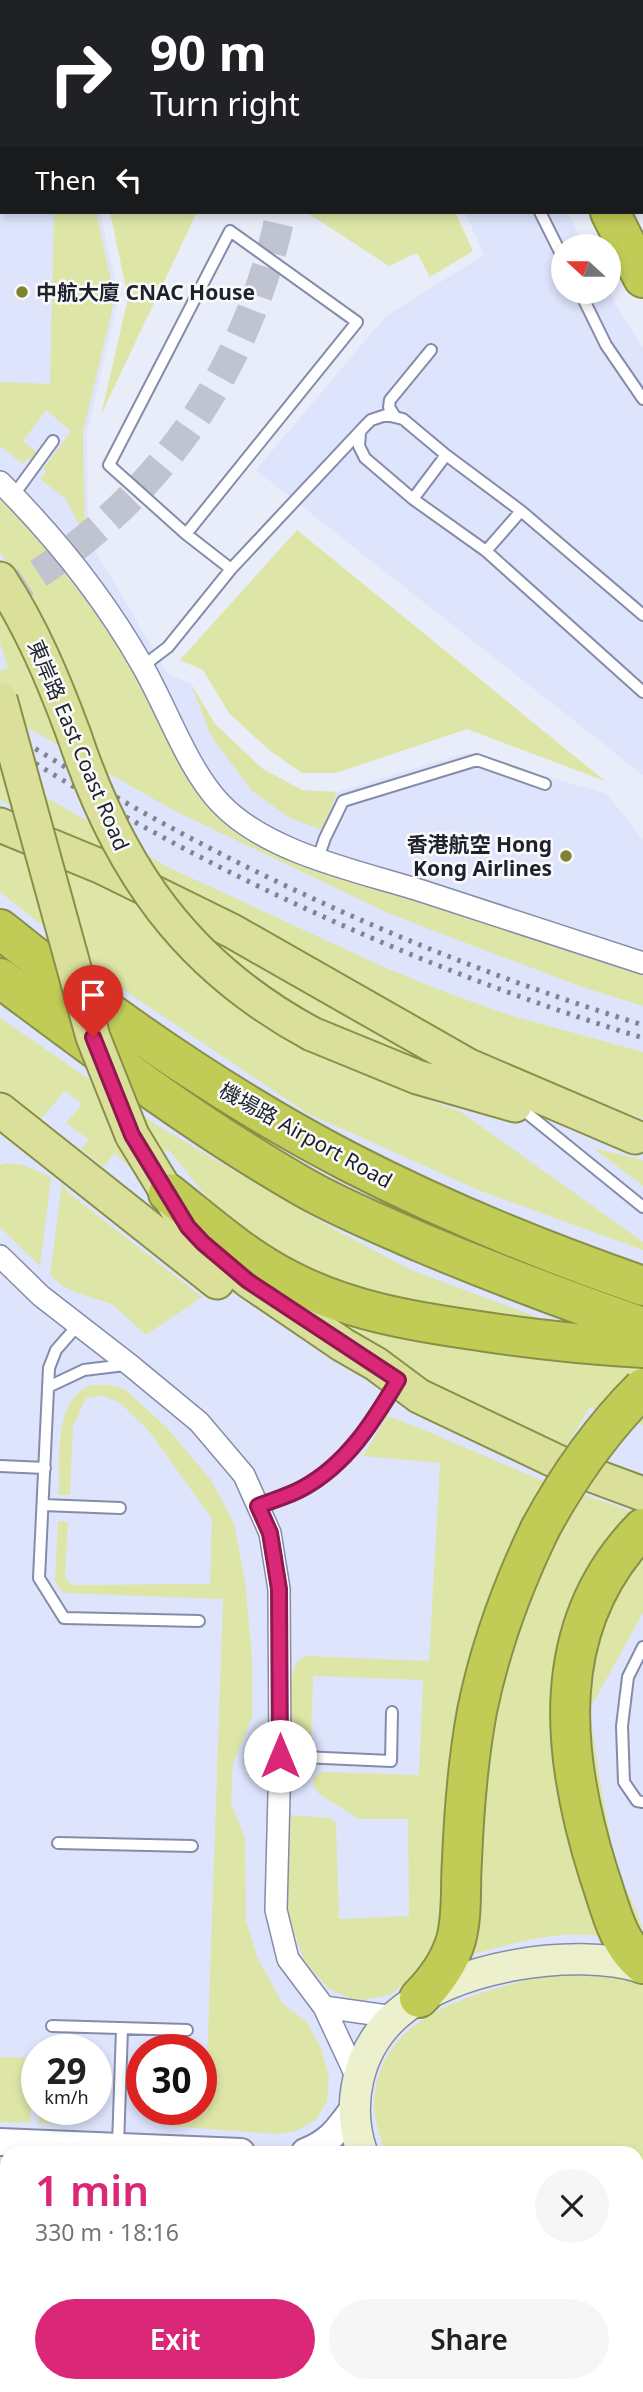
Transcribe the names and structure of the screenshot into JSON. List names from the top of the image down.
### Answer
{
  "streets": {
    "highway": ["機場路 Airport Road"],
    "main road": ["東岸路 East Coast Road"]
  },
  "places": ["中航大廈 CNAC House", "香港航空 Hong Kong Airlines"],
  "north": "left",
  "page": {
    "turn": ["90 m", "Turn right"],
    "then": "Then",
    "speed": "29 km/h",
    "limit": "30",
    "heading": ["1 min", "330 m · 18:16"],
    "buttons": ["Exit", "Share"]
  }
}
